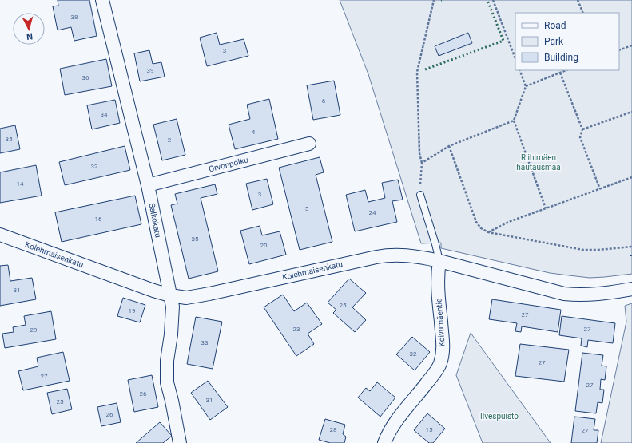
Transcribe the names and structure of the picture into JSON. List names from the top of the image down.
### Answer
{
  "streets": {
    "street": [
      "Orvonpolku",
      "Salkokatu",
      "Kolehmaisenkatu",
      "Koivumäentie"
    ]
  },
  "crossings": [
    ["Orvonpolku", "Salkokatu"],
    ["Salkokatu", "Kolehmaisenkatu"],
    ["Kolehmaisenkatu", "Koivumäentie"]
  ],
  "parks": ["Riihimäen hautausmaa", "Ilvespuisto"],
  "house_numbers": [
    "38",
    "3",
    "39",
    "36",
    "6",
    "34",
    "4",
    "35",
    "2",
    "32",
    "14",
    "3",
    "5",
    "24",
    "16",
    "35",
    "20",
    "31",
    "25",
    "19",
    "27",
    "23",
    "27",
    "29",
    "33",
    "32",
    "27",
    "27",
    "27",
    "26",
    "31",
    "25",
    "26",
    "28",
    "15",
    "27"
  ],
  "legend": ["Road", "Park", "Building"],
  "north": "bottom"
}
